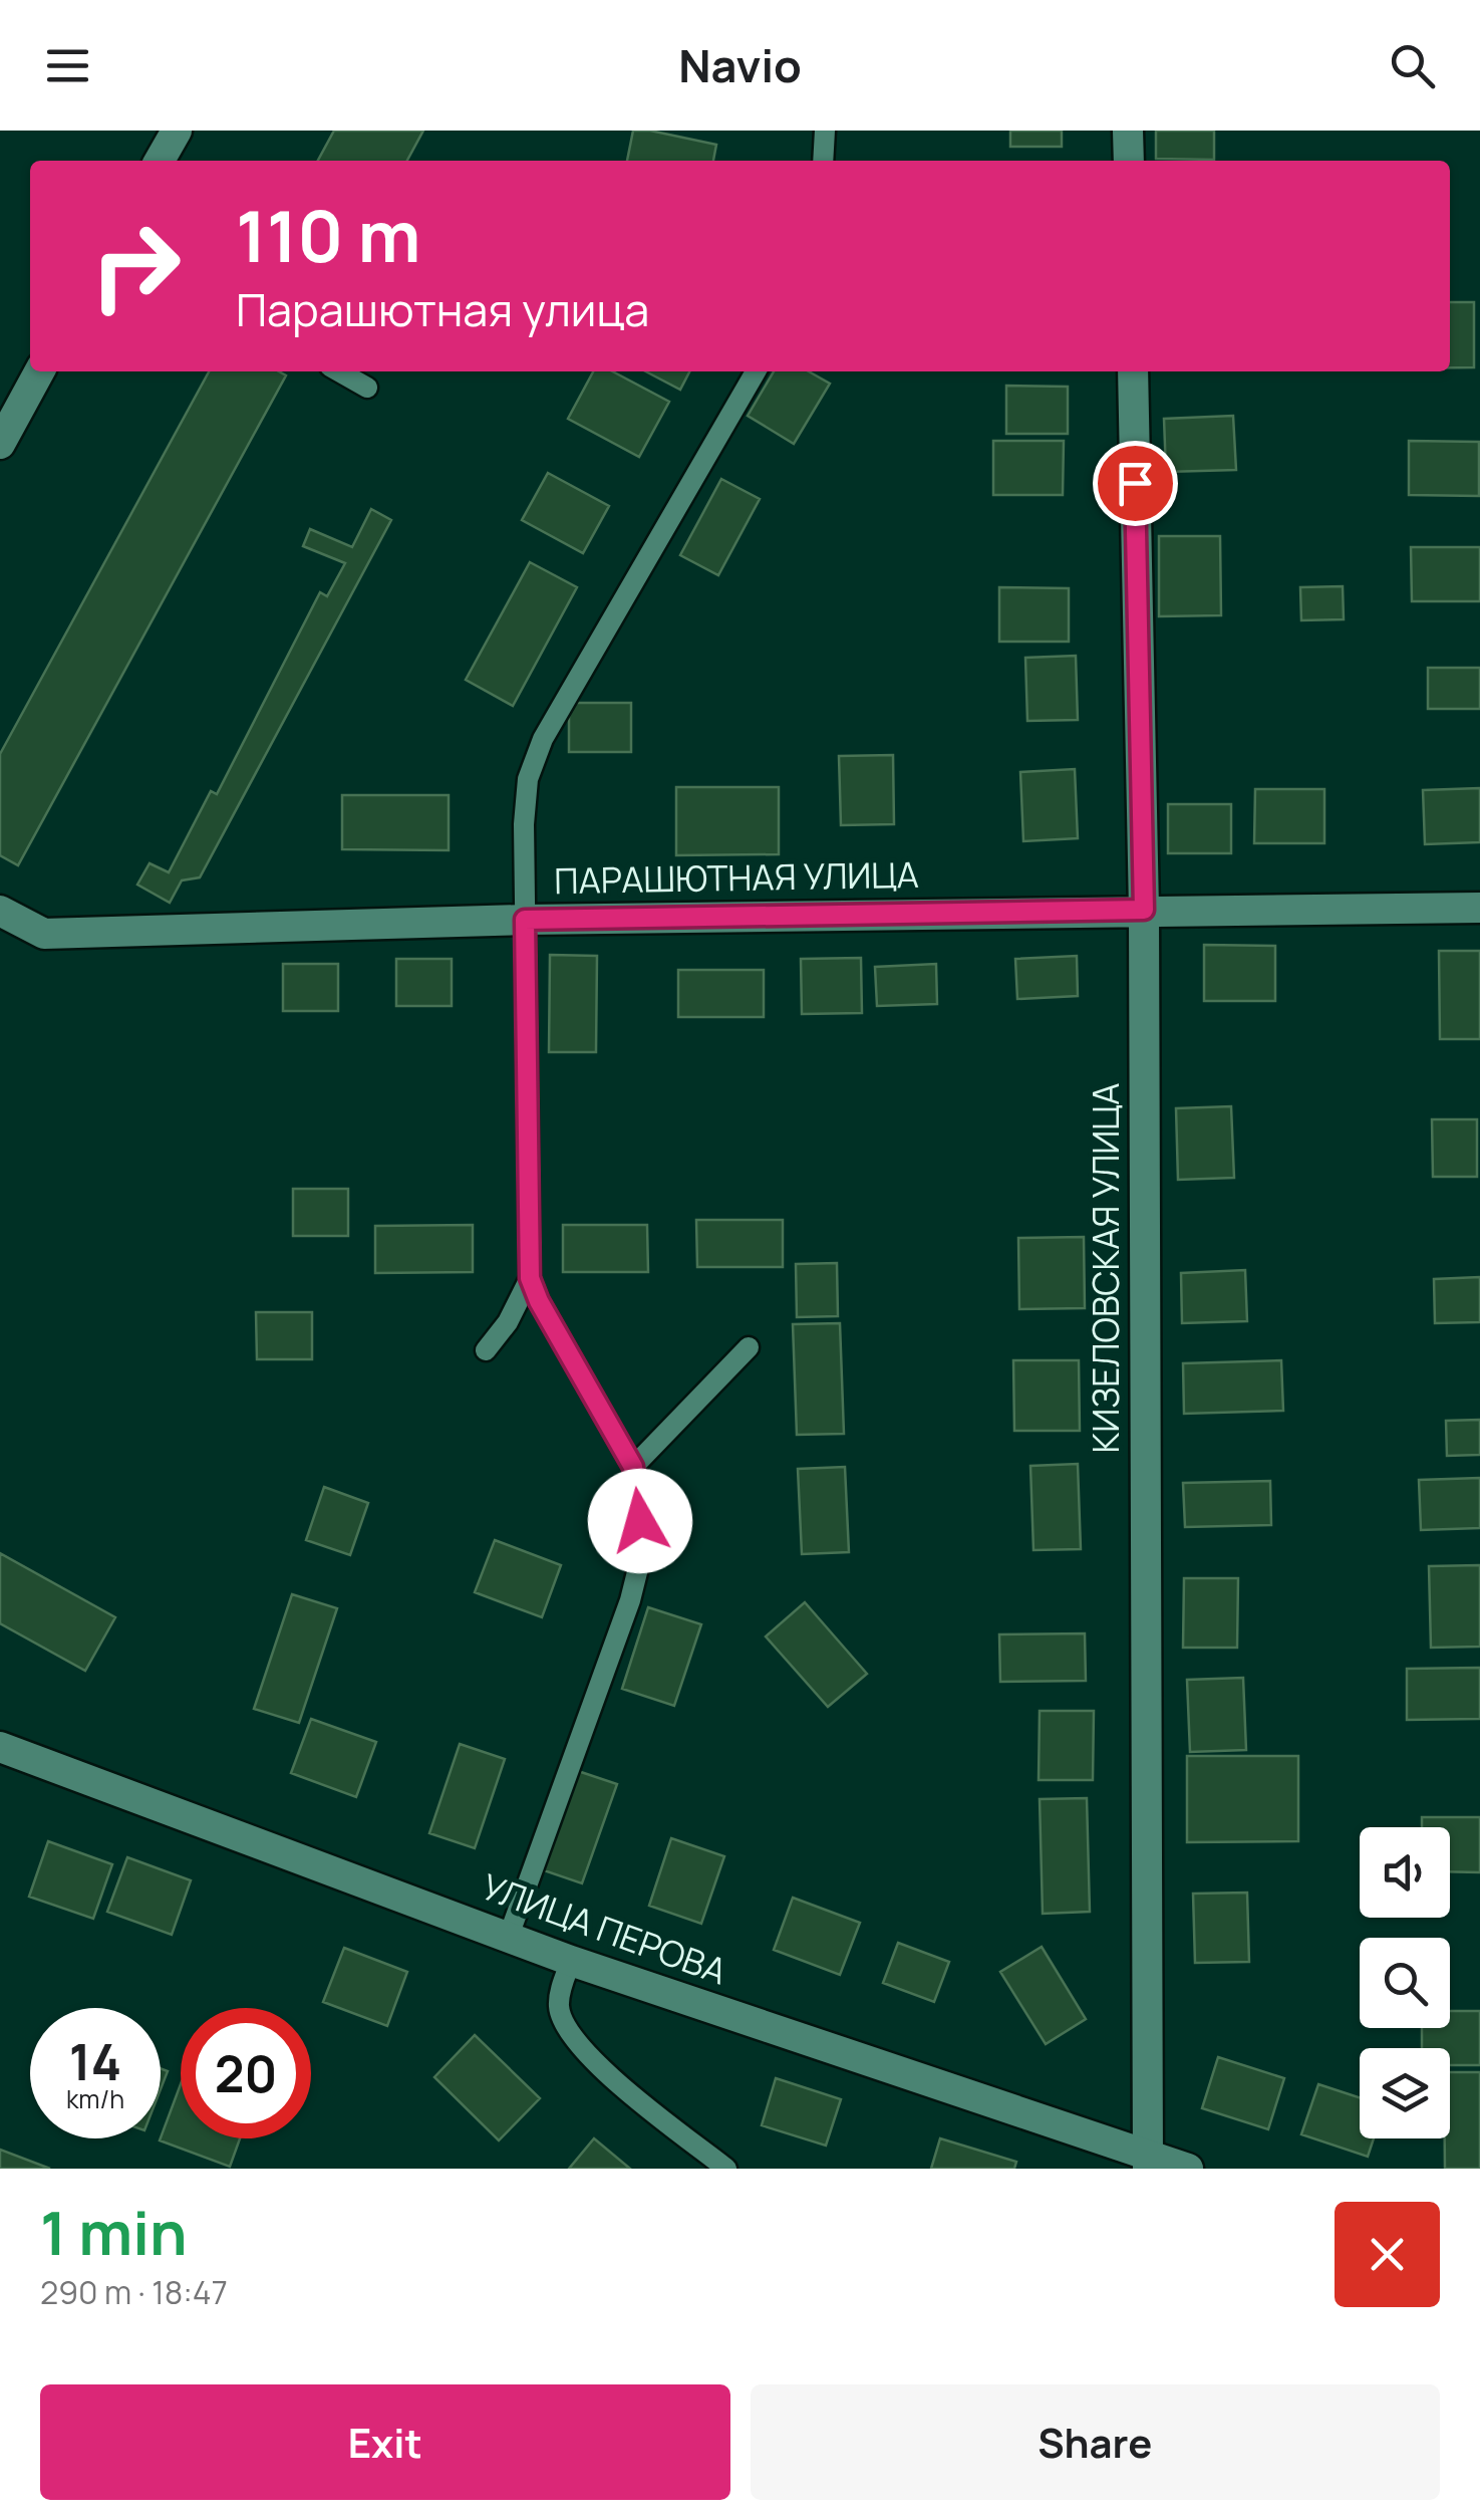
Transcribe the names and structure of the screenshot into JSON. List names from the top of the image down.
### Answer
{
  "streets": {
    "street": ["ПАРАШЮТНАЯ УЛИЦА", "КИЗЕЛОВСКАЯ УЛИЦА", "УЛИЦА ПЕРОВА"]
  },
  "crossings": [
    ["ПАРАШЮТНАЯ УЛИЦА", "КИЗЕЛОВСКАЯ УЛИЦА"],
    ["КИЗЕЛОВСКАЯ УЛИЦА", "УЛИЦА ПЕРОВА"]
  ],
  "page": {
    "header": "Navio",
    "turn": ["110 m", "Парашютная улица"],
    "speed": "14 km/h",
    "limit": "20",
    "heading": ["1 min", "290 m · 18:47"],
    "buttons": ["Exit", "Share"]
  }
}
